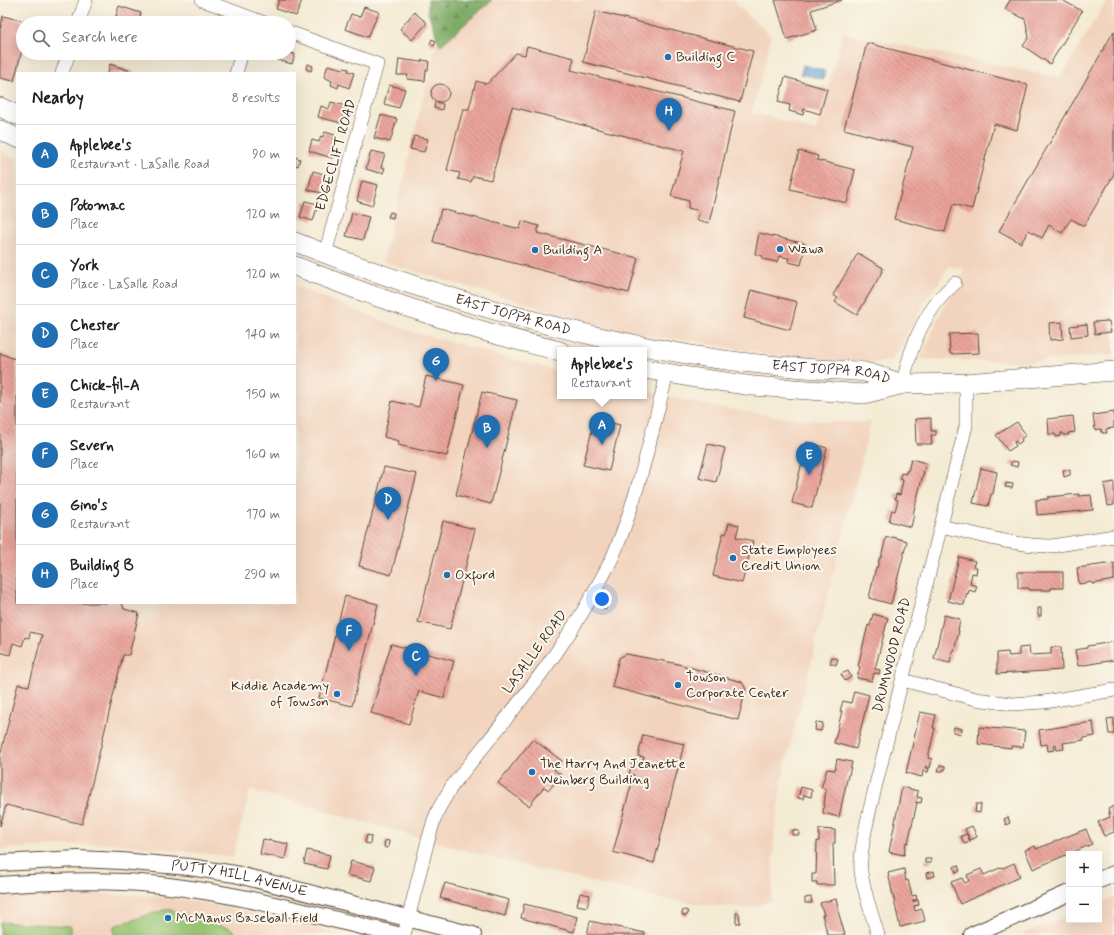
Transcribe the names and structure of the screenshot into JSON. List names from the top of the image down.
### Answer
{
  "streets": {
    "main road": ["EAST JOPPA ROAD"],
    "street": [
      "EDGECLIFT ROAD",
      "LASALLE ROAD",
      "DRUMWOOD ROAD",
      "PUTTY HILL AVENUE"
    ]
  },
  "crossings": [
    ["EDGECLIFT ROAD", "EAST JOPPA ROAD"],
    ["EAST JOPPA ROAD", "LASALLE ROAD"],
    ["EAST JOPPA ROAD", "DRUMWOOD ROAD"],
    ["LASALLE ROAD", "PUTTY HILL AVENUE"]
  ],
  "places": [
    "Building C",
    "Wawa",
    "Building A",
    "State Employees Credit Union",
    "Oxford",
    "Towson Corporate Center",
    "Kiddie Academy of Towson",
    "The Harry And Jeanette Weinberg Building",
    "McManus Baseball Field"
  ],
  "page": {
    "search": "Search here",
    "heading": ["Nearby", "8 results"],
    "pins": [
      "H",
      "G",
      "A",
      "B",
      "E",
      "D",
      "F",
      "C"
    ],
    "list": [
      {
        "mark": "A",
        "name": "Applebee's",
        "note": "Restaurant · LaSalle Road",
        "value": "90 m"
      },
      {
        "mark": "B",
        "name": "Potomac",
        "note": "Place",
        "value": "120 m"
      },
      {
        "mark": "C",
        "name": "York",
        "note": "Place · LaSalle Road",
        "value": "120 m"
      },
      {
        "mark": "D",
        "name": "Chester",
        "note": "Place",
        "value": "140 m"
      },
      {
        "mark": "E",
        "name": "Chick-fil-A",
        "note": "Restaurant",
        "value": "150 m"
      },
      {
        "mark": "F",
        "name": "Severn",
        "note": "Place",
        "value": "160 m"
      },
      {
        "mark": "G",
        "name": "Gino's",
        "note": "Restaurant",
        "value": "170 m"
      },
      {
        "mark": "H",
        "name": "Building B",
        "note": "Place",
        "value": "290 m"
      }
    ],
    "popup": ["Applebee's", "Restaurant"],
    "map_buttons": ["+", "−"]
  }
}
